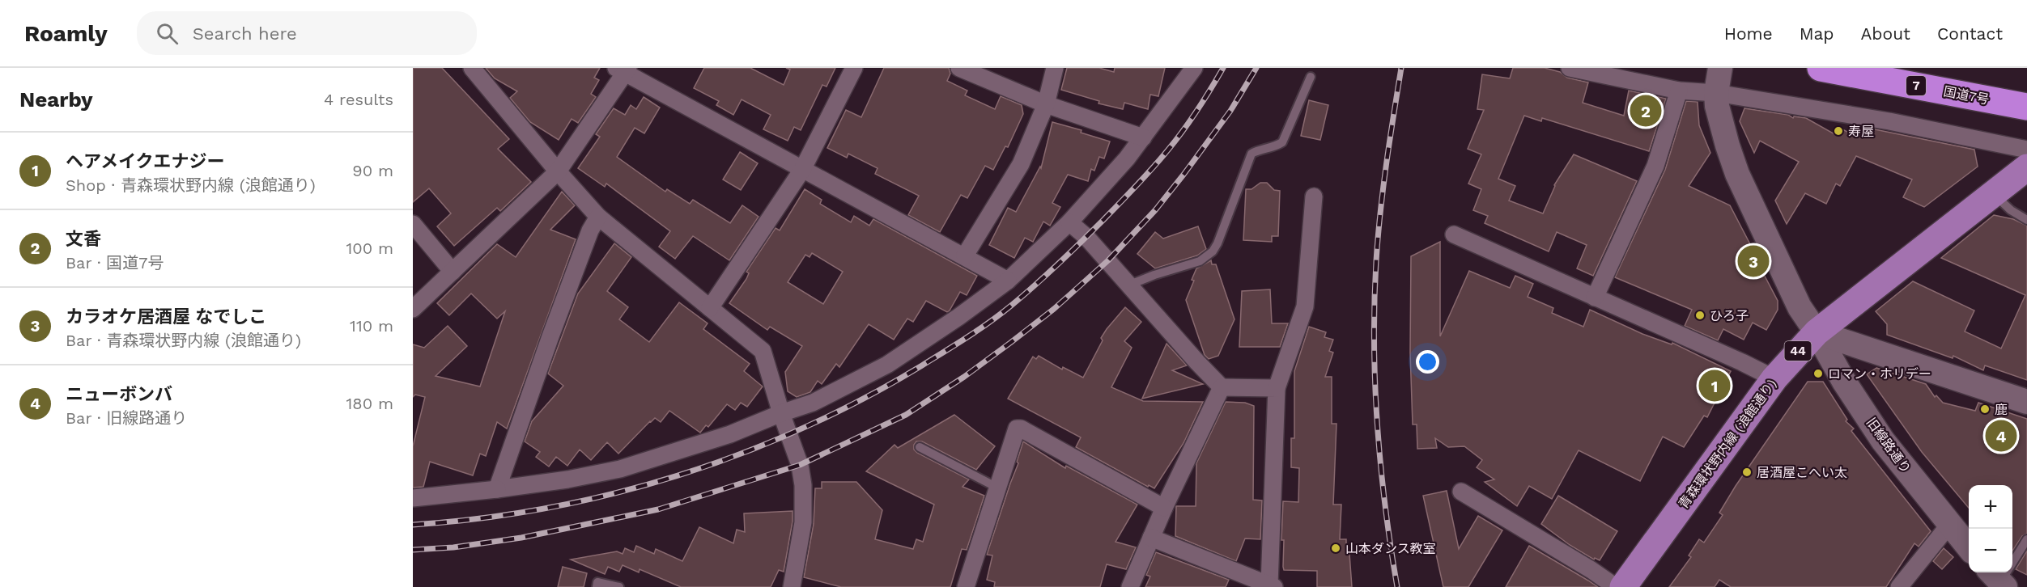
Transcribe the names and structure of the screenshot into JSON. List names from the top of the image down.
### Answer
{
  "streets": {
    "highway": ["7", "国道7号"],
    "main road": ["44", "青森環状野内線 (浪館通り)"],
    "street": ["旧線路通り"]
  },
  "crossings": [
    ["青森環状野内線 (浪館通り)", "旧線路通り"]
  ],
  "places": [
    "寿屋",
    "ひろ子",
    "ロマン・ホリデー",
    "鹿",
    "居酒屋こへい太",
    "山本ダンス教室"
  ],
  "page": {
    "header": "Roamly",
    "search": "Search here",
    "nav": [
      "Home",
      "Map",
      "About",
      "Contact"
    ],
    "heading": ["Nearby", "4 results"],
    "pins": [
      "2",
      "3",
      "1",
      "4"
    ],
    "list": [
      {
        "mark": "1",
        "name": "ヘアメイクエナジー",
        "note": "Shop · 青森環状野内線 (浪館通り)",
        "value": "90 m"
      },
      {
        "mark": "2",
        "name": "文香",
        "note": "Bar · 国道7号",
        "value": "100 m"
      },
      {
        "mark": "3",
        "name": "カラオケ居酒屋 なでしこ",
        "note": "Bar · 青森環状野内線 (浪館通り)",
        "value": "110 m"
      },
      {
        "mark": "4",
        "name": "ニューボンバ",
        "note": "Bar · 旧線路通り",
        "value": "180 m"
      }
    ],
    "map_buttons": ["+", "−"]
  }
}
